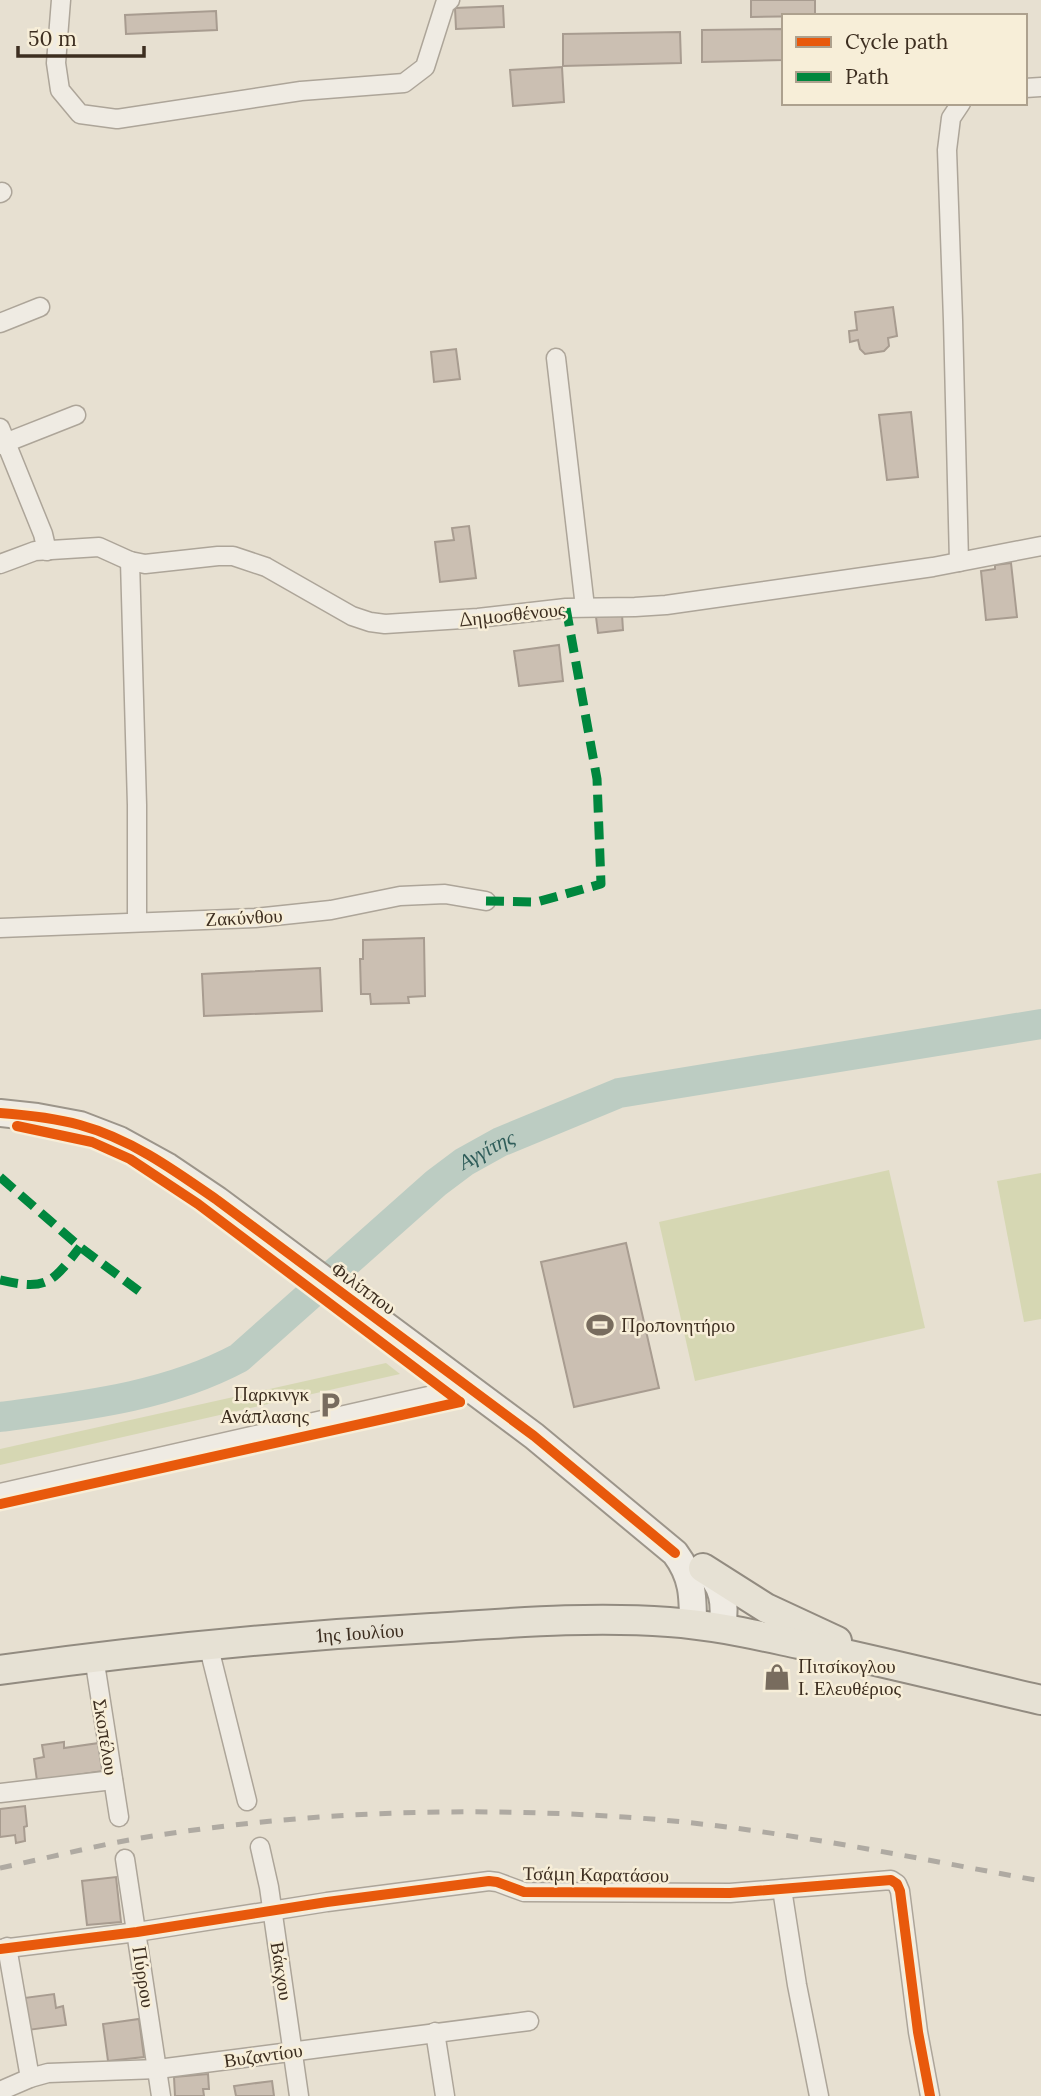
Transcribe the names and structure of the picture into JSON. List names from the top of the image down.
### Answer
{
  "streets": {
    "main road": ["Φιλίππου", "1ης Ιουλίου"],
    "street": [
      "Δημοσθένους",
      "Ζακύνθου",
      "Σκοπέλου",
      "Τσάμη Καρατάσου",
      "Βάκχου",
      "Πύρρου",
      "Βυζαντίου"
    ]
  },
  "crossings": [
    ["Φιλίππου", "1ης Ιουλίου"],
    ["1ης Ιουλίου", "Σκοπέλου"],
    ["Τσάμη Καρατάσου", "Βάκχου"],
    ["Τσάμη Καρατάσου", "Πύρρου"],
    ["Βάκχου", "Βυζαντίου"],
    ["Πύρρου", "Βυζαντίου"]
  ],
  "water": ["Αγγίτης"],
  "places": {
    "sports": ["Προπονητήριο"],
    "parking": ["Παρκινγκ Ανάπλασης"],
    "shop": ["Πιτσίκογλου Ι. Ελευθέριος"]
  },
  "legend": ["Cycle path", "Path"],
  "scale_bar": "50 m"
}
